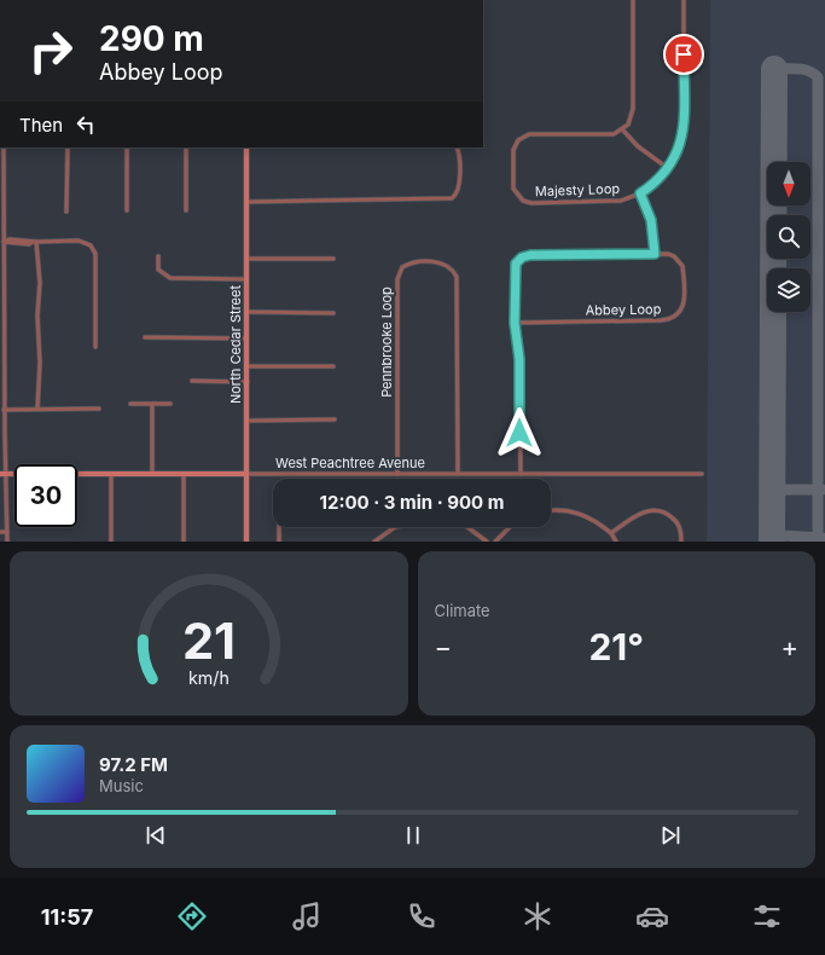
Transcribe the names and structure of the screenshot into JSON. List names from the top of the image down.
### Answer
{
  "streets": {
    "street": [
      "Majesty Loop",
      "Abbey Loop",
      "Pennbrooke Loop",
      "North Cedar Street",
      "West Peachtree Avenue"
    ]
  },
  "crossings": [
    ["Abbey Loop", "West Peachtree Avenue"],
    ["Pennbrooke Loop", "West Peachtree Avenue"],
    ["North Cedar Street", "West Peachtree Avenue"]
  ],
  "north": "bottom",
  "page": {
    "turn": ["290 m", "Abbey Loop"],
    "then": "Then",
    "limit": "30",
    "trip": "12:00 · 3 min · 900 m",
    "tile": "Climate",
    "heat": ["−", "21°", "+"],
    "song": ["97.2 FM", "Music"],
    "tabs": "11:57",
    "gauge": ["21", "km/h"]
  }
}
